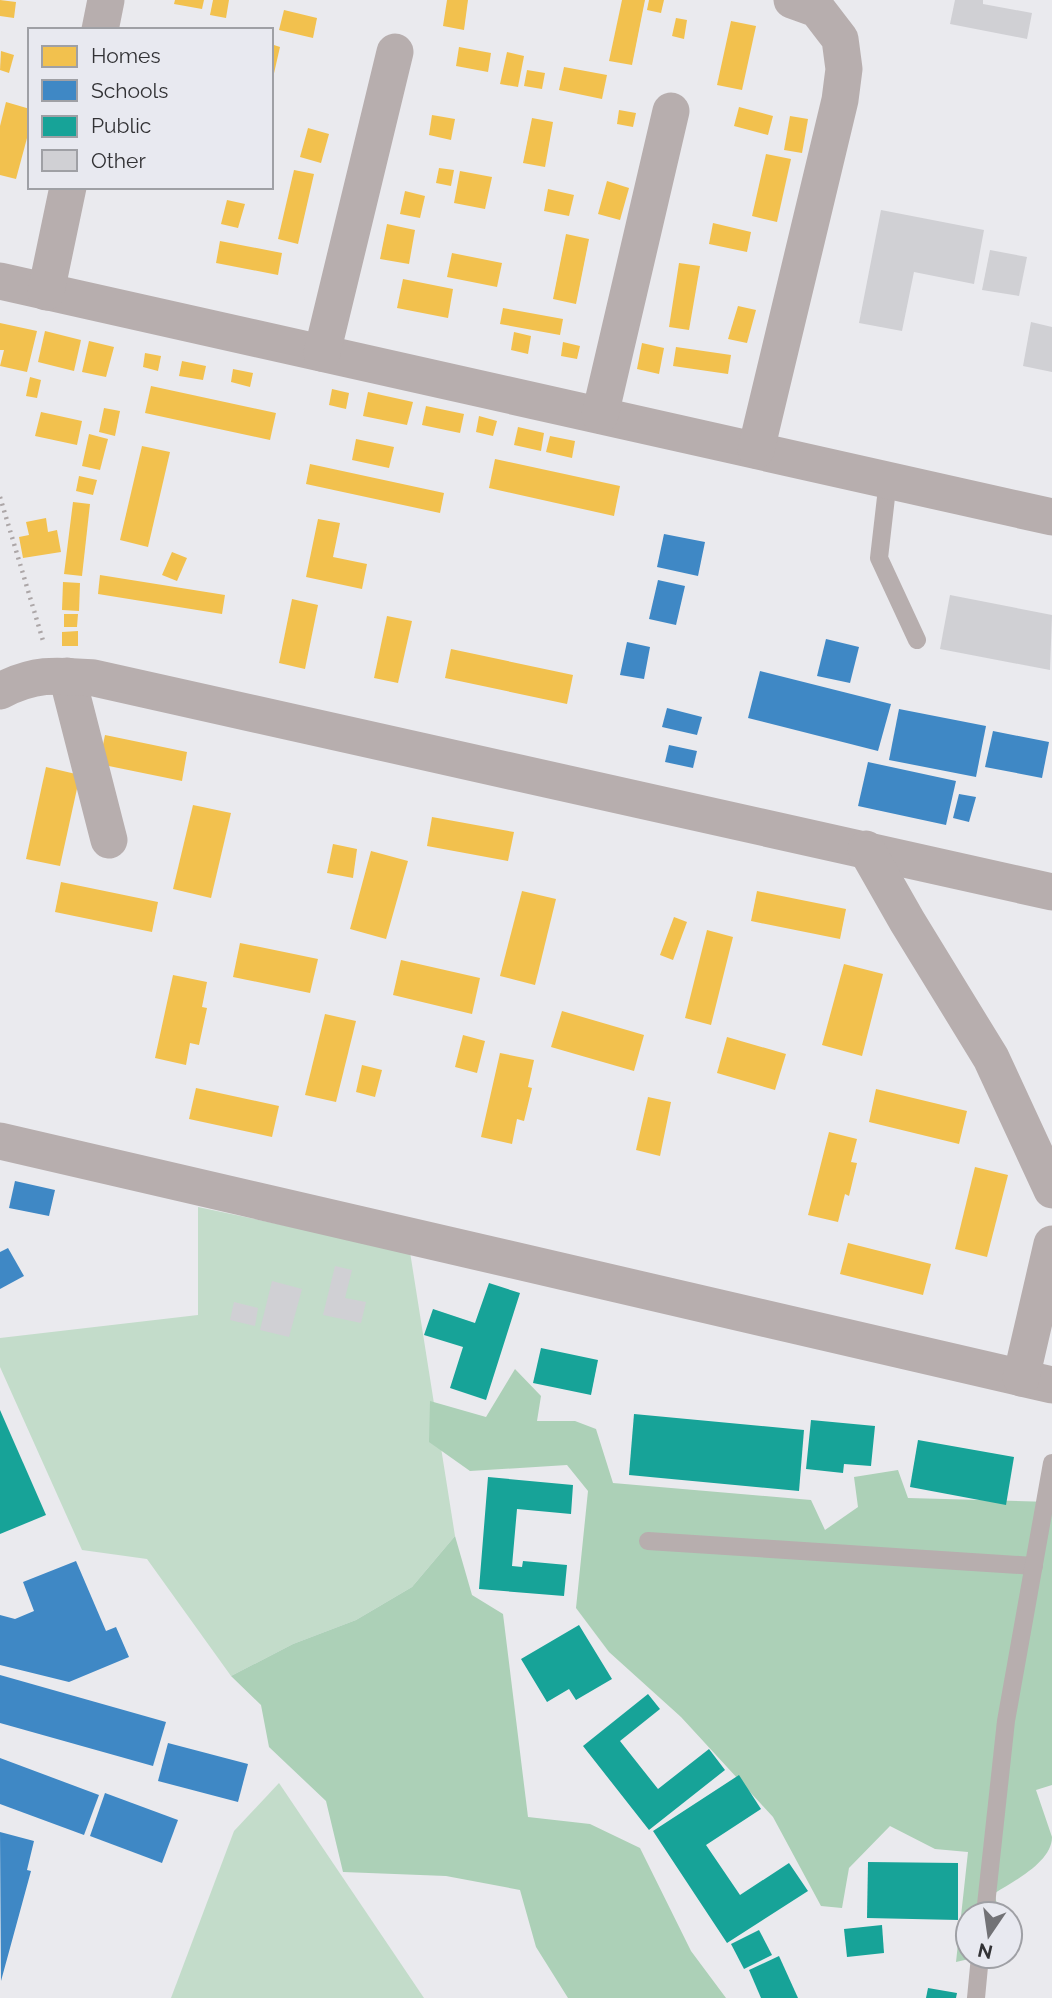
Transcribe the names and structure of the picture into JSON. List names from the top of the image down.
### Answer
{
  "legend": [
    "Homes",
    "Schools",
    "Public",
    "Other"
  ],
  "north": "bottom"
}
